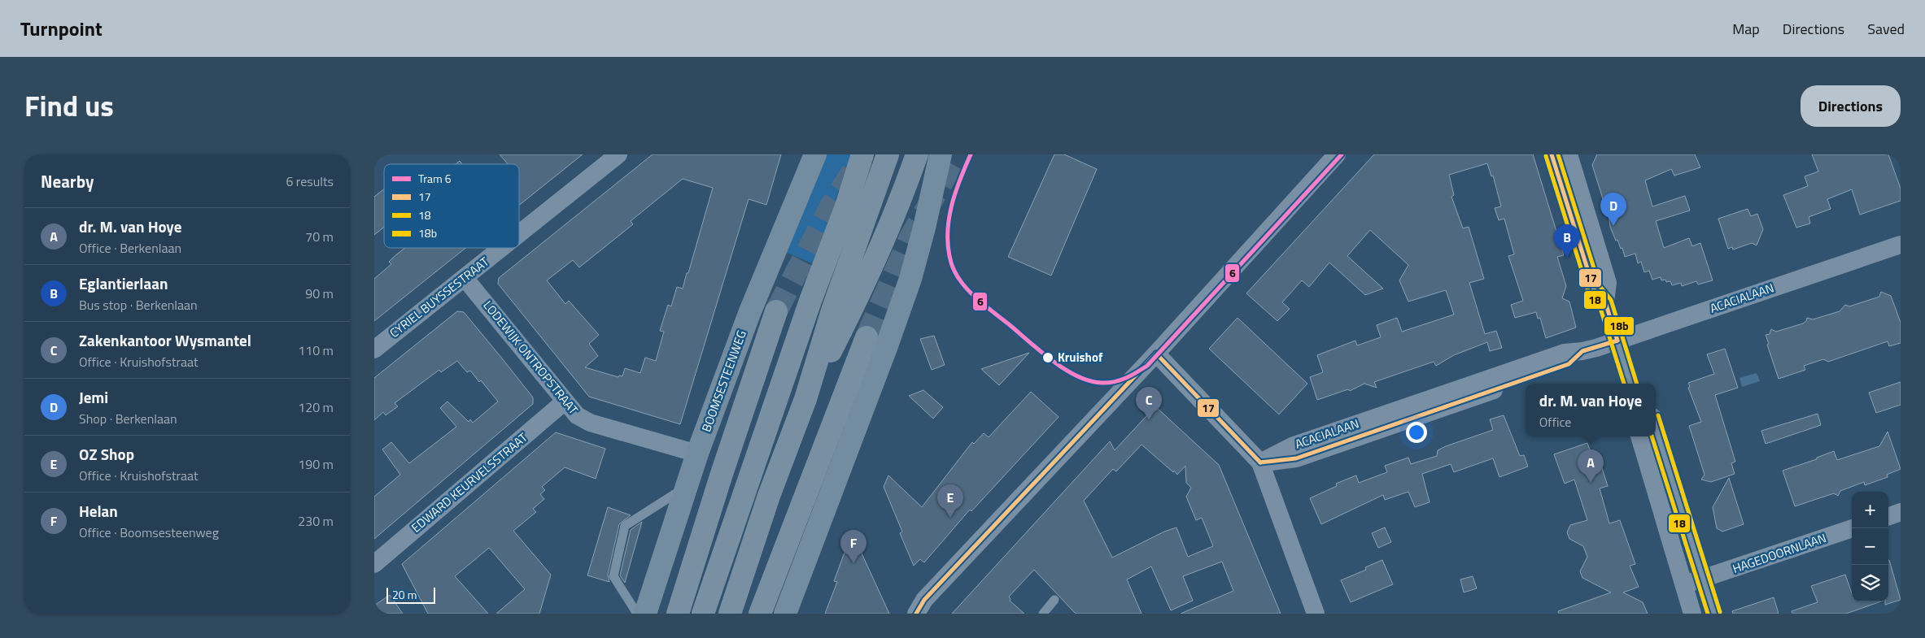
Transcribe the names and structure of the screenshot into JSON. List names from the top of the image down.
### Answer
{
  "streets": {
    "main road": ["BOOMSESTEENWEG"],
    "street": [
      "CYRIEL BUYSSESTRAAT",
      "ACACIALAAN",
      "LODEWIJK ONTROPSTRAAT",
      "EDWARD KEURVELSSTRAAT",
      "HAGEDOORNLAAN"
    ]
  },
  "crossings": [
    ["CYRIEL BUYSSESTRAAT", "LODEWIJK ONTROPSTRAAT"],
    ["LODEWIJK ONTROPSTRAAT", "BOOMSESTEENWEG"],
    ["LODEWIJK ONTROPSTRAAT", "EDWARD KEURVELSSTRAAT"]
  ],
  "places": ["Kruishof"],
  "lines": [
    "tram line 6",
    "transit line 17",
    "transit line 18b",
    "transit line 18"
  ],
  "legend": [
    "Tram 6",
    "17",
    "18",
    "18b"
  ],
  "scale_bar": "20 m",
  "page": {
    "header": "Turnpoint",
    "nav": ["Map", "Directions", "Saved"],
    "title": "Find us",
    "buttons": "Directions",
    "heading": ["Nearby", "6 results"],
    "pins": [
      "D",
      "B",
      "C",
      "A",
      "E",
      "F"
    ],
    "list": [
      {
        "mark": "A",
        "name": "dr. M. van Hoye",
        "note": "Office · Berkenlaan",
        "value": "70 m"
      },
      {
        "mark": "B",
        "name": "Eglantierlaan",
        "note": "Bus stop · Berkenlaan",
        "value": "90 m"
      },
      {
        "mark": "C",
        "name": "Zakenkantoor Wysmantel",
        "note": "Office · Kruishofstraat",
        "value": "110 m"
      },
      {
        "mark": "D",
        "name": "Jemi",
        "note": "Shop · Berkenlaan",
        "value": "120 m"
      },
      {
        "mark": "E",
        "name": "OZ Shop",
        "note": "Office · Kruishofstraat",
        "value": "190 m"
      },
      {
        "mark": "F",
        "name": "Helan",
        "note": "Office · Boomsesteenweg",
        "value": "230 m"
      }
    ],
    "popup": ["dr. M. van Hoye", "Office"],
    "map_buttons": ["+", "−"],
    "scale": "20 m"
  }
}
